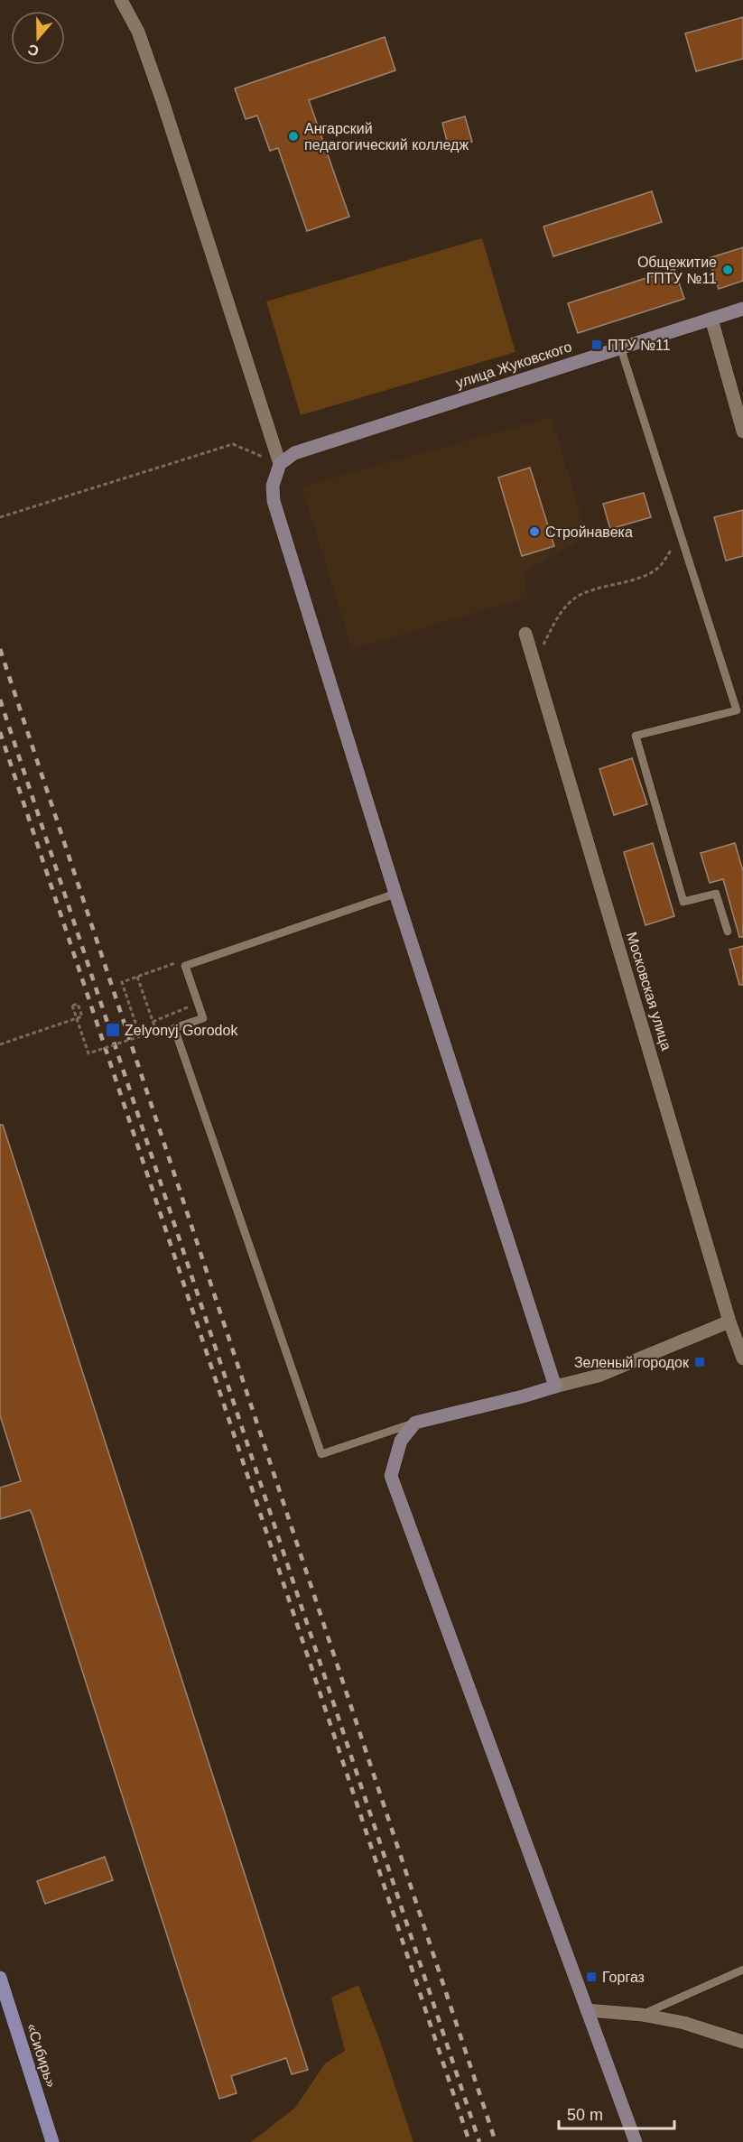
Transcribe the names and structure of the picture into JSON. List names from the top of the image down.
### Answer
{
  "streets": {
    "main road": ["«Сибирь»"],
    "street": ["улица Жуковского", "Московская улица"]
  },
  "places": {
    "other": ["Ангарский педагогический колледж", "Общежитие ГПТУ №11", "Стройнавека"],
    "transit": [
      "ПТУ №11",
      "Zelyonyj Gorodok",
      "Зеленый городок",
      "Горгаз"
    ]
  },
  "scale_bar": "50 m",
  "north": "bottom"
}
